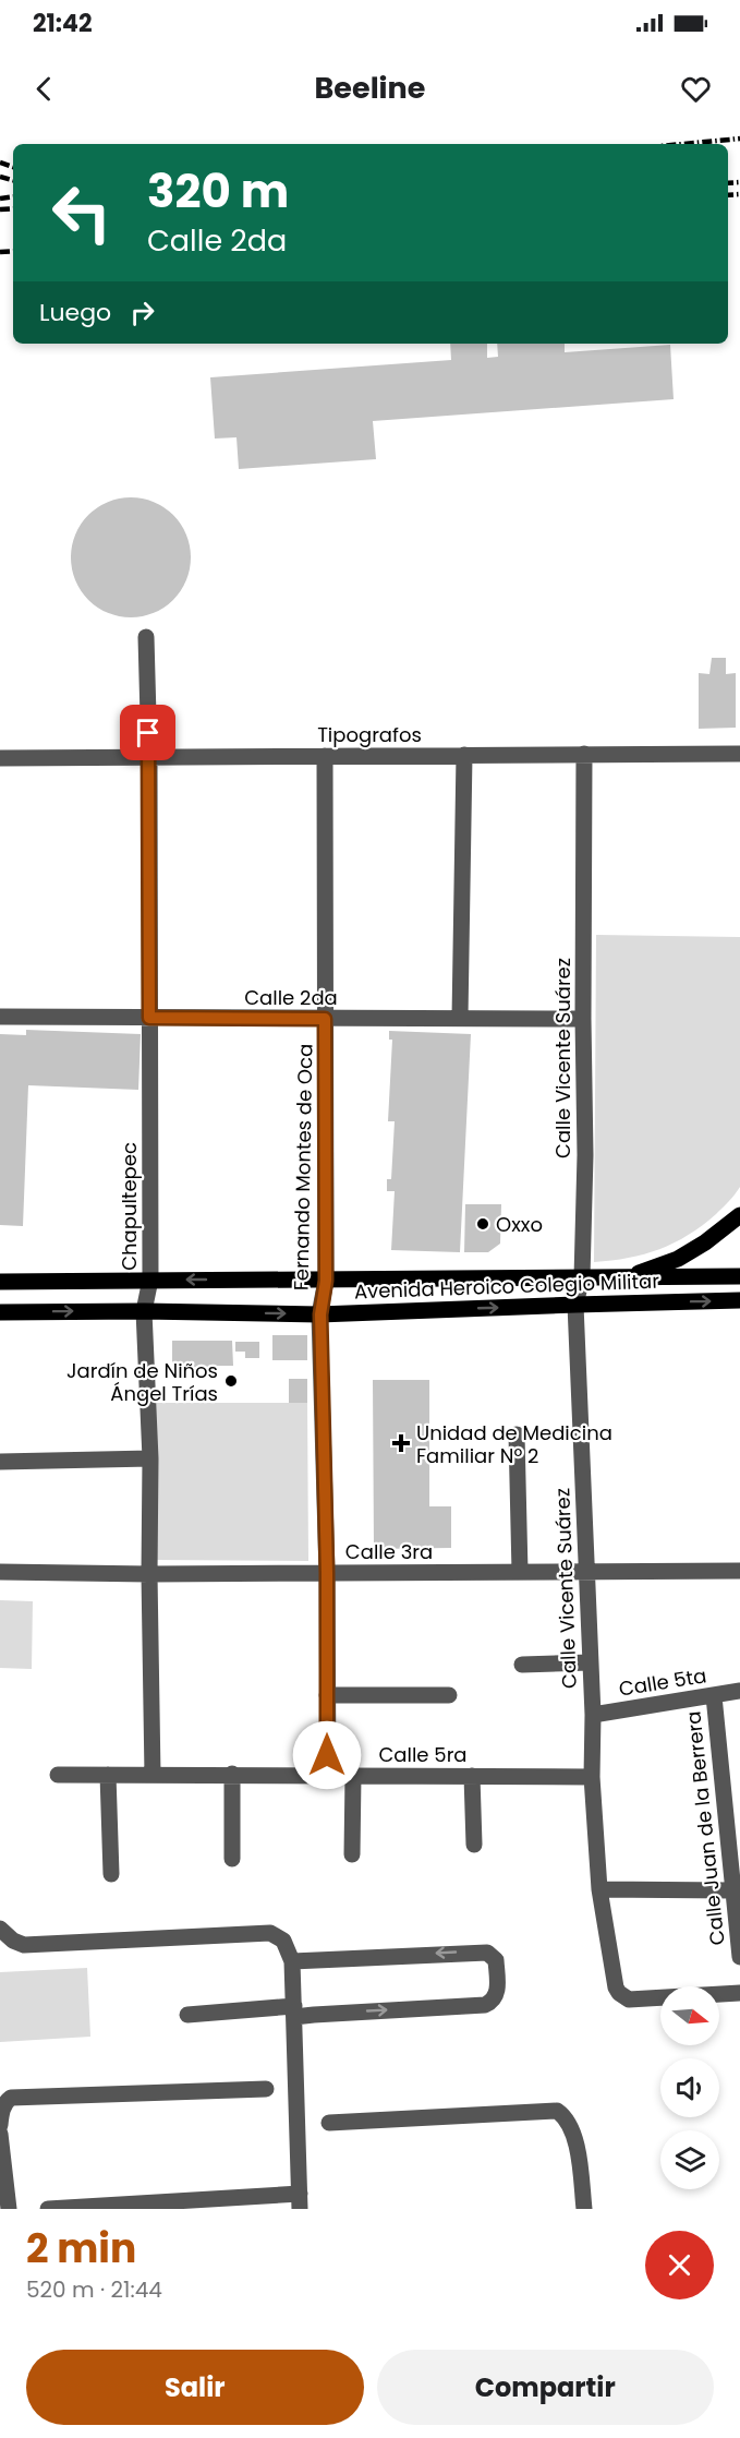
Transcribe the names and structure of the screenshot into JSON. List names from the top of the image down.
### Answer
{
  "streets": {
    "main road": ["Avenida Heroico Colegio Militar"],
    "street": [
      "Tipografos",
      "Calle 2da",
      "Calle Vicente Suárez",
      "Fernando Montes de Oca",
      "Chapultepec",
      "Calle 3ra",
      "Calle 5ta",
      "Calle 5ra",
      "Calle Juan de la Berrera"
    ]
  },
  "crossings": [
    ["Tipografos", "Calle Vicente Suárez"],
    ["Tipografos", "Fernando Montes de Oca"],
    ["Tipografos", "Chapultepec"],
    ["Calle 2da", "Calle Vicente Suárez"],
    ["Calle 2da", "Fernando Montes de Oca"],
    ["Calle 2da", "Chapultepec"],
    ["Calle Vicente Suárez", "Avenida Heroico Colegio Militar"],
    ["Calle Vicente Suárez", "Calle 3ra"],
    ["Calle Vicente Suárez", "Calle 5ta"],
    ["Calle Vicente Suárez", "Calle 5ra"],
    ["Fernando Montes de Oca", "Avenida Heroico Colegio Militar"],
    ["Fernando Montes de Oca", "Calle 3ra"],
    ["Fernando Montes de Oca", "Calle 5ra"],
    ["Chapultepec", "Avenida Heroico Colegio Militar"],
    ["Chapultepec", "Calle 3ra"],
    ["Chapultepec", "Calle 5ra"],
    ["Calle 5ta", "Calle Juan de la Berrera"]
  ],
  "places": {
    "other": ["Oxxo", "Jardín de Niños Ángel Trías"],
    "health": ["Unidad de Medicina Familiar Nº 2"]
  },
  "north": "right",
  "page": {
    "status": "21:42",
    "header": "Beeline",
    "turn": ["320 m", "Calle 2da"],
    "then": "Luego",
    "heading": ["2 min", "520 m · 21:44"],
    "buttons": ["Salir", "Compartir"]
  }
}
